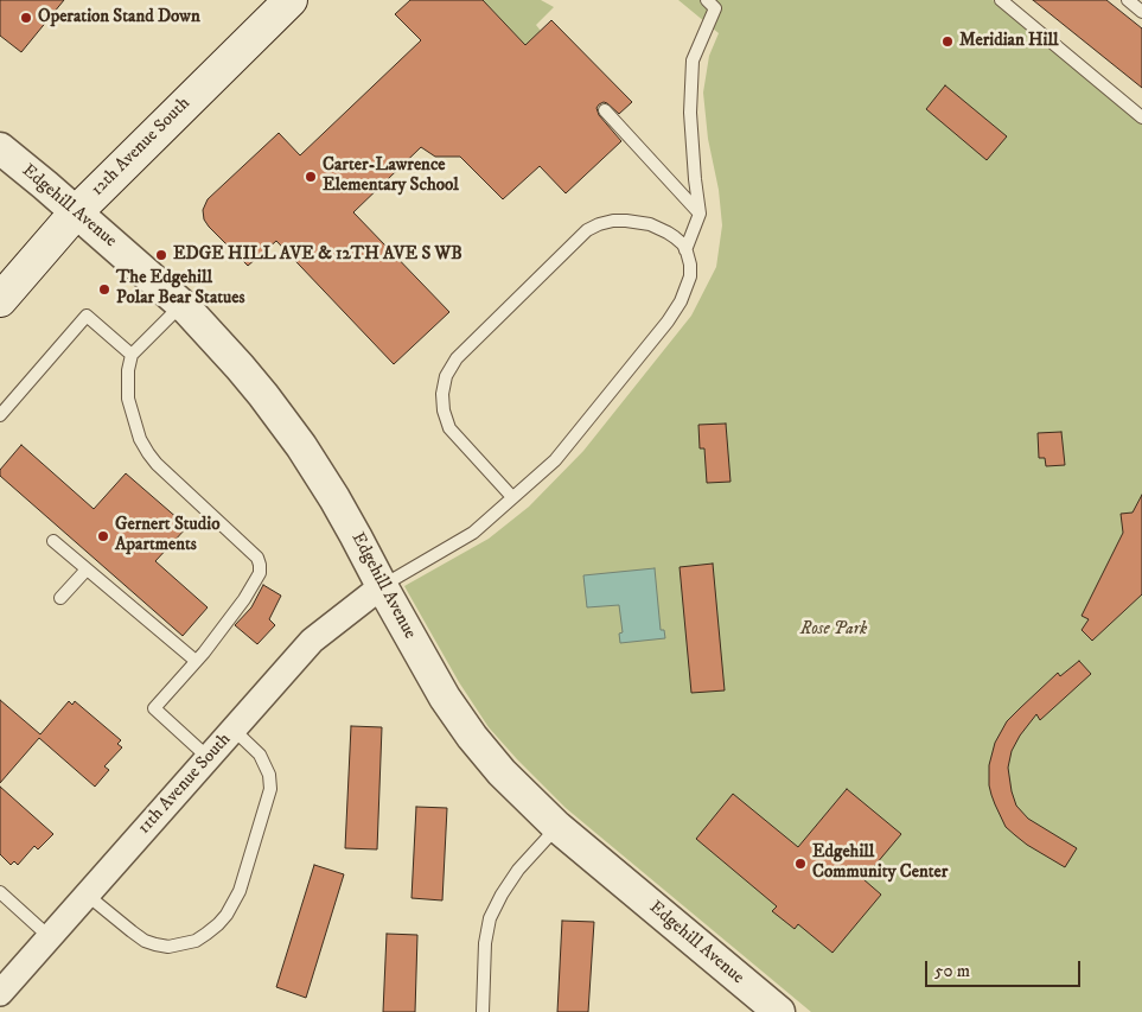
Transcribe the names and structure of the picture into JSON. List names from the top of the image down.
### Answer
{
  "streets": {
    "main road": ["12th Avenue South"],
    "street": ["Edgehill Avenue", "11th Avenue South"]
  },
  "crossings": [
    ["12th Avenue South", "Edgehill Avenue"],
    ["Edgehill Avenue", "11th Avenue South"]
  ],
  "parks": ["Rose Park"],
  "places": [
    "Operation Stand Down",
    "Meridian Hill",
    "Carter-Lawrence Elementary School",
    "EDGE HILL AVE & 12TH AVE S WB",
    "The Edgehill Polar Bear Statues",
    "Gernert Studio Apartments",
    "Edgehill Community Center"
  ],
  "scale_bar": "50 m"
}
